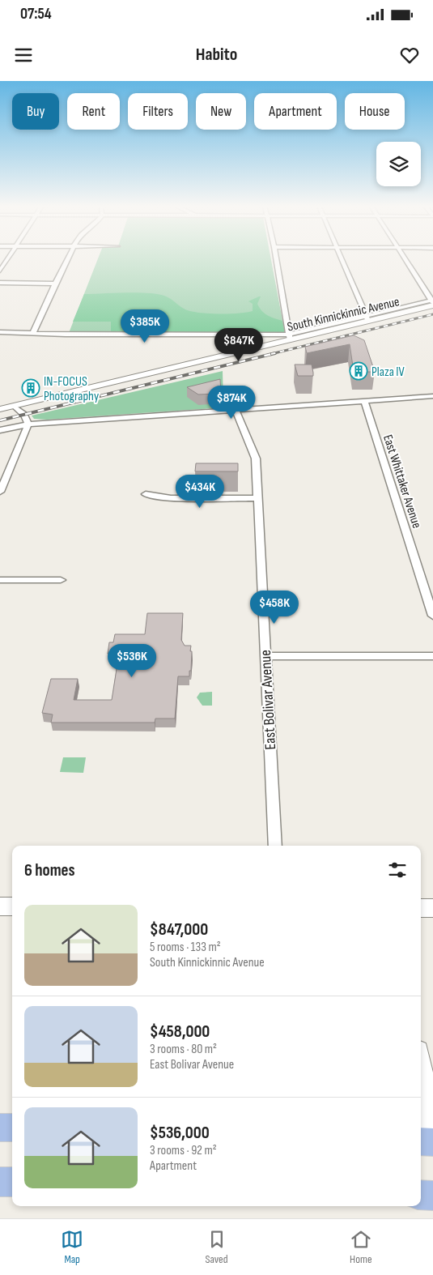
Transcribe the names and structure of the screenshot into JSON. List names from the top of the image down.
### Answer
{
  "streets": {
    "street": ["South Kinnickinnic Avenue", "East Whittaker Avenue", "East Bolivar Avenue"]
  },
  "places": {
    "building": ["Plaza IV", "IN-FOCUS Photography"]
  },
  "page": {
    "status": "07:54",
    "header": "Habito",
    "chip": [
      "Buy",
      "Rent",
      "Filters",
      "New",
      "Apartment",
      "House"
    ],
    "price": [
      "$385K",
      "$847K",
      "$874K",
      "$434K",
      "$458K",
      "$536K"
    ],
    "heading": "6 homes",
    "list": [
      {
        "name": "$847,000",
        "note": "5 rooms · 133 m² · South Kinnickinnic Avenue"
      },
      {
        "name": "$458,000",
        "note": "3 rooms · 80 m² · East Bolivar Avenue"
      },
      {
        "name": "$536,000",
        "note": "3 rooms · 92 m² · Apartment"
      }
    ],
    "tabs": ["Map", "Saved", "Home"]
  }
}
